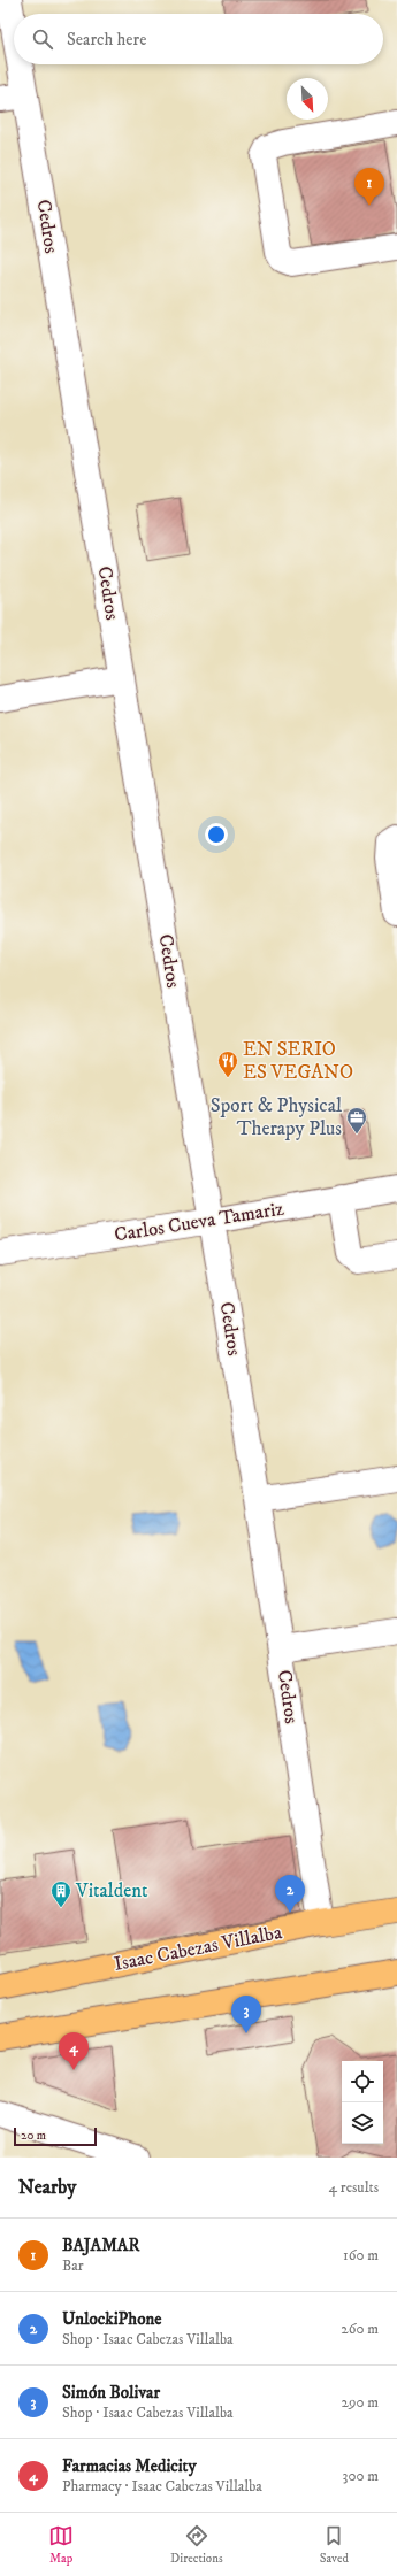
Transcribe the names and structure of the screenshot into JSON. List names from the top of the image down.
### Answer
{
  "streets": {
    "main road": ["Isaac Cabezas Villalba"],
    "street": ["Cedros", "Carlos Cueva Tamariz"]
  },
  "crossings": [
    ["Cedros", "Carlos Cueva Tamariz"],
    ["Cedros", "Isaac Cabezas Villalba"]
  ],
  "places": {
    "restaurant": ["EN SERIO ES VEGANO"],
    "office": ["Sport & Physical Therapy Plus"],
    "building": ["Vitaldent"]
  },
  "scale_bar": "20 m",
  "north": "bottom right",
  "page": {
    "search": "Search here",
    "pins": [
      "1",
      "2",
      "3",
      "4"
    ],
    "scale": "20 m",
    "heading": ["Nearby", "4 results"],
    "list": [
      {
        "mark": "1",
        "name": "BAJAMAR",
        "note": "Bar",
        "value": "160 m"
      },
      {
        "mark": "2",
        "name": "UnlockiPhone",
        "note": "Shop · Isaac Cabezas Villalba",
        "value": "260 m"
      },
      {
        "mark": "3",
        "name": "Simón Bolivar",
        "note": "Shop · Isaac Cabezas Villalba",
        "value": "290 m"
      },
      {
        "mark": "4",
        "name": "Farmacias Medicity",
        "note": "Pharmacy · Isaac Cabezas Villalba",
        "value": "300 m"
      }
    ],
    "nav": ["Map", "Directions", "Saved"]
  }
}
